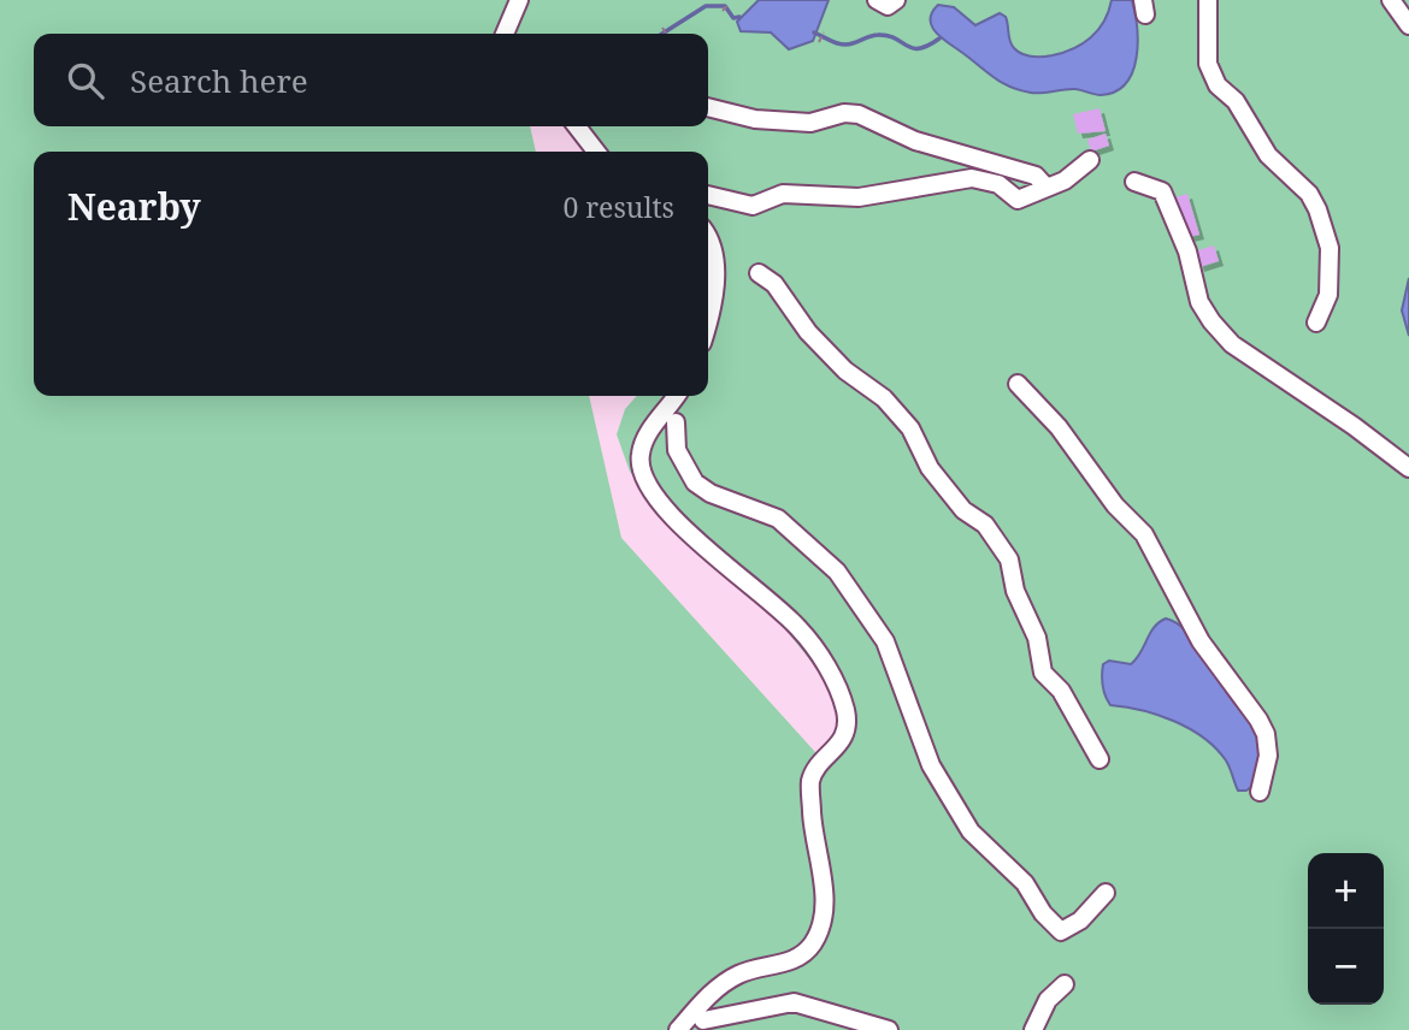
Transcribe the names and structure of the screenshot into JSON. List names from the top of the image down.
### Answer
{
  "page": {
    "search": "Search here",
    "heading": ["Nearby", "0 results"],
    "map_buttons": ["+", "−"]
  }
}
